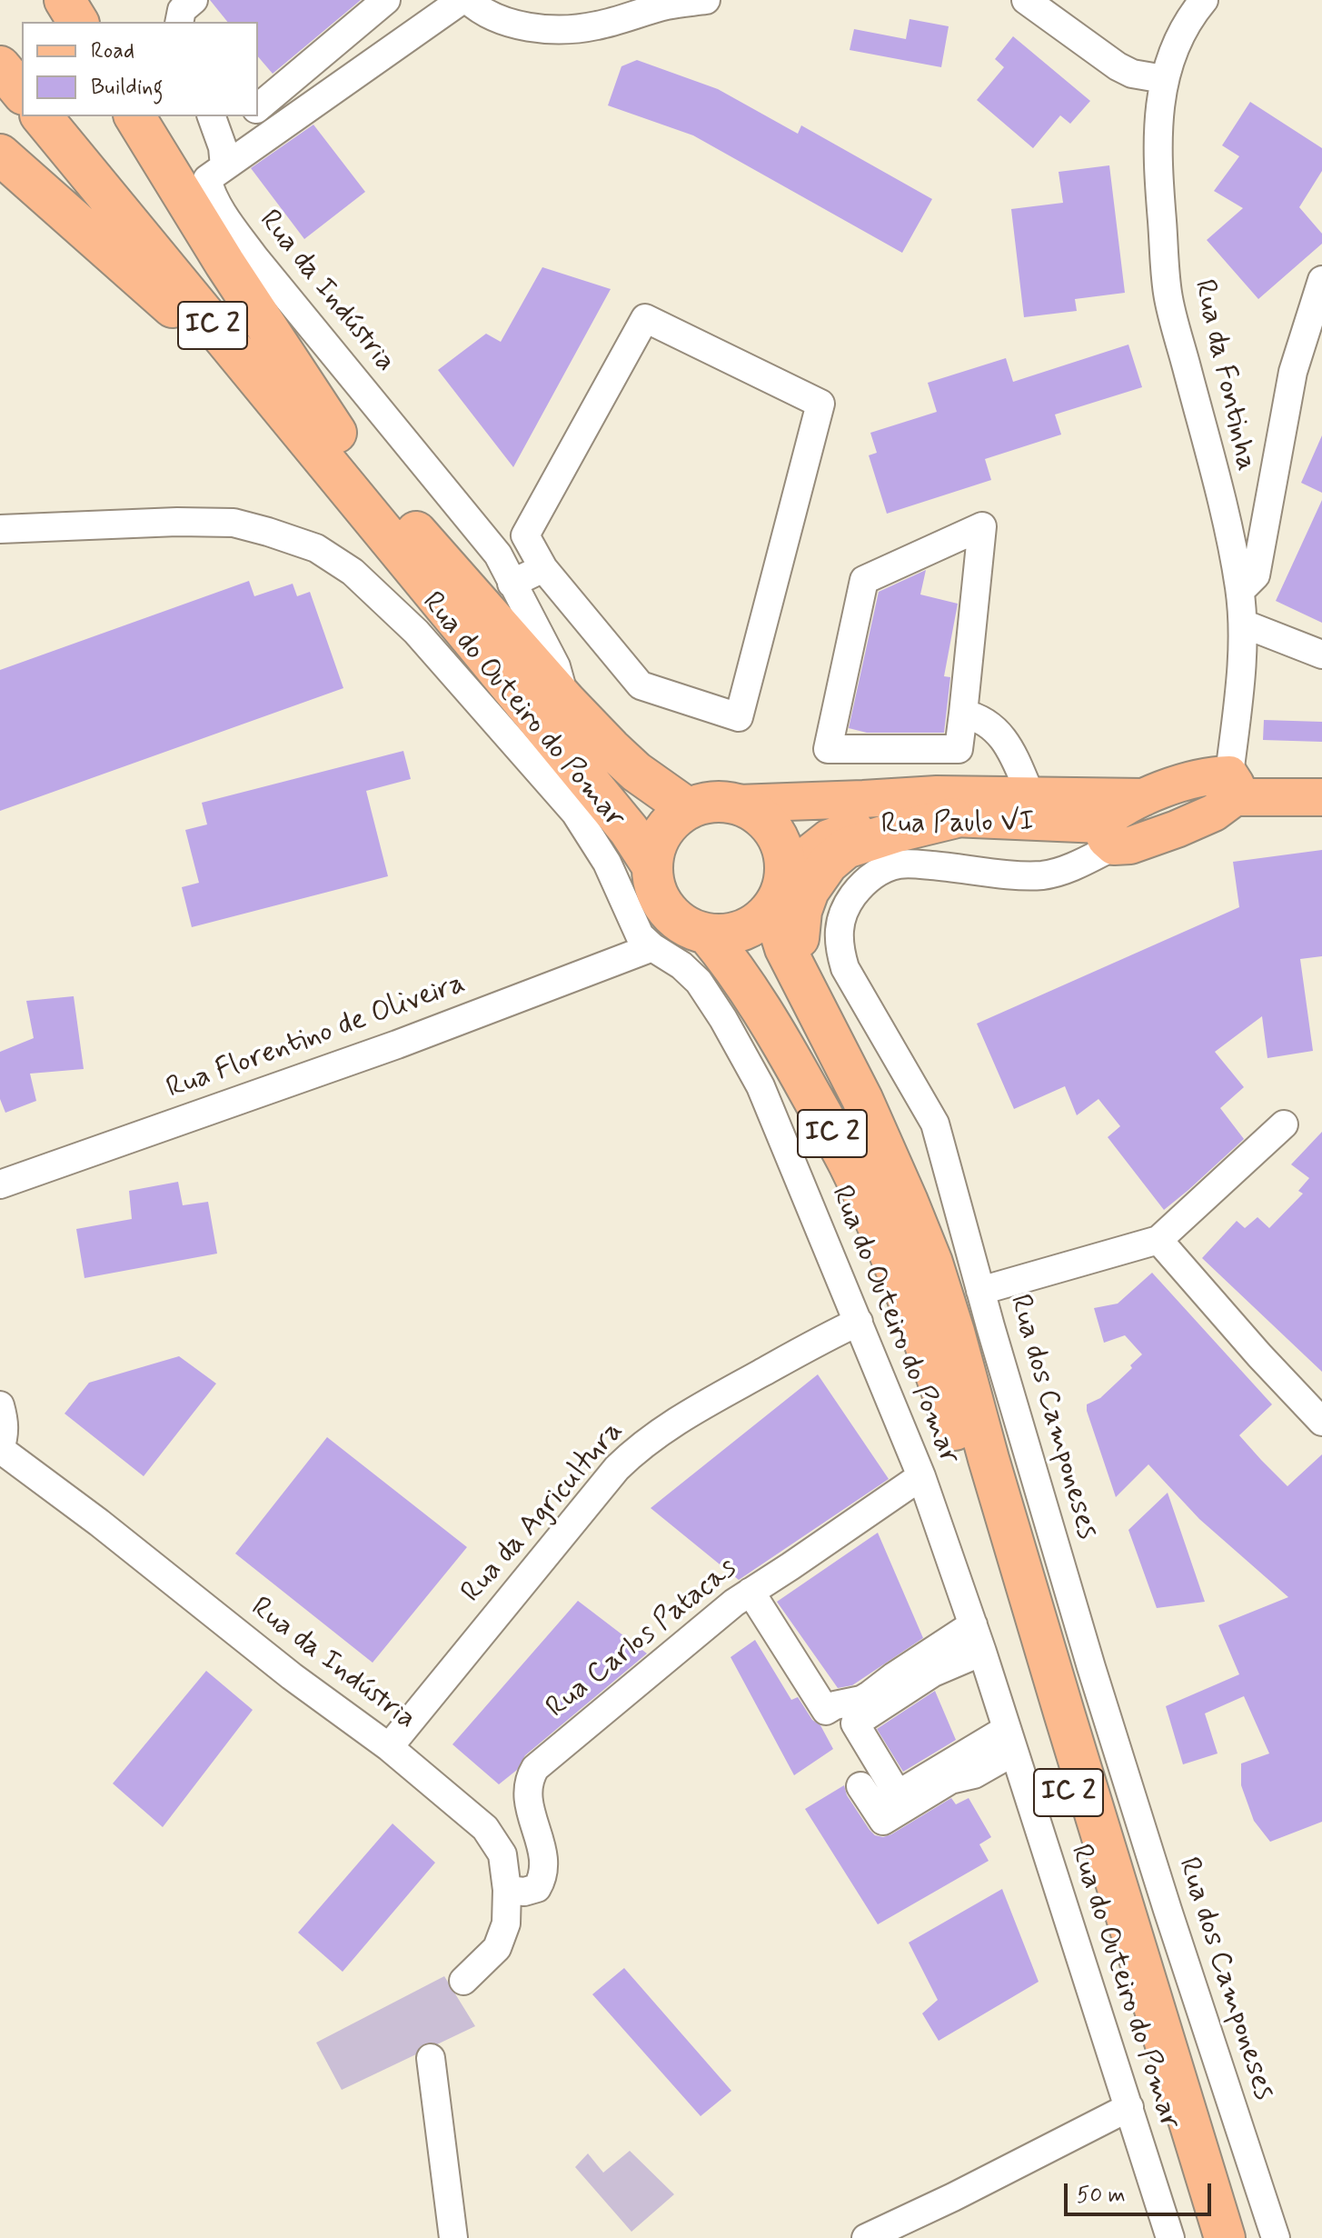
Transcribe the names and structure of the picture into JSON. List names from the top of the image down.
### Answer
{
  "streets": {
    "highway": ["IC 2"],
    "main road": ["Rua Paulo VI"],
    "street": [
      "Rua da Indústria",
      "Rua da Fontinha",
      "Rua do Outeiro do Pomar",
      "Rua Florentino de Oliveira",
      "Rua dos Camponeses",
      "Rua da Agricultura",
      "Rua Carlos Patacas"
    ]
  },
  "crossings": [
    ["Rua da Indústria", "IC 2"],
    ["Rua da Indústria", "Rua da Agricultura"],
    ["Rua da Indústria", "Rua Carlos Patacas"],
    ["IC 2", "Rua Paulo VI"],
    ["Rua da Fontinha", "Rua Paulo VI"],
    ["Rua do Outeiro do Pomar", "Rua Florentino de Oliveira"],
    ["Rua do Outeiro do Pomar", "Rua da Agricultura"],
    ["Rua do Outeiro do Pomar", "Rua Carlos Patacas"],
    ["Rua Paulo VI", "Rua dos Camponeses"]
  ],
  "legend": ["Road", "Building"],
  "scale_bar": "50 m"
}
